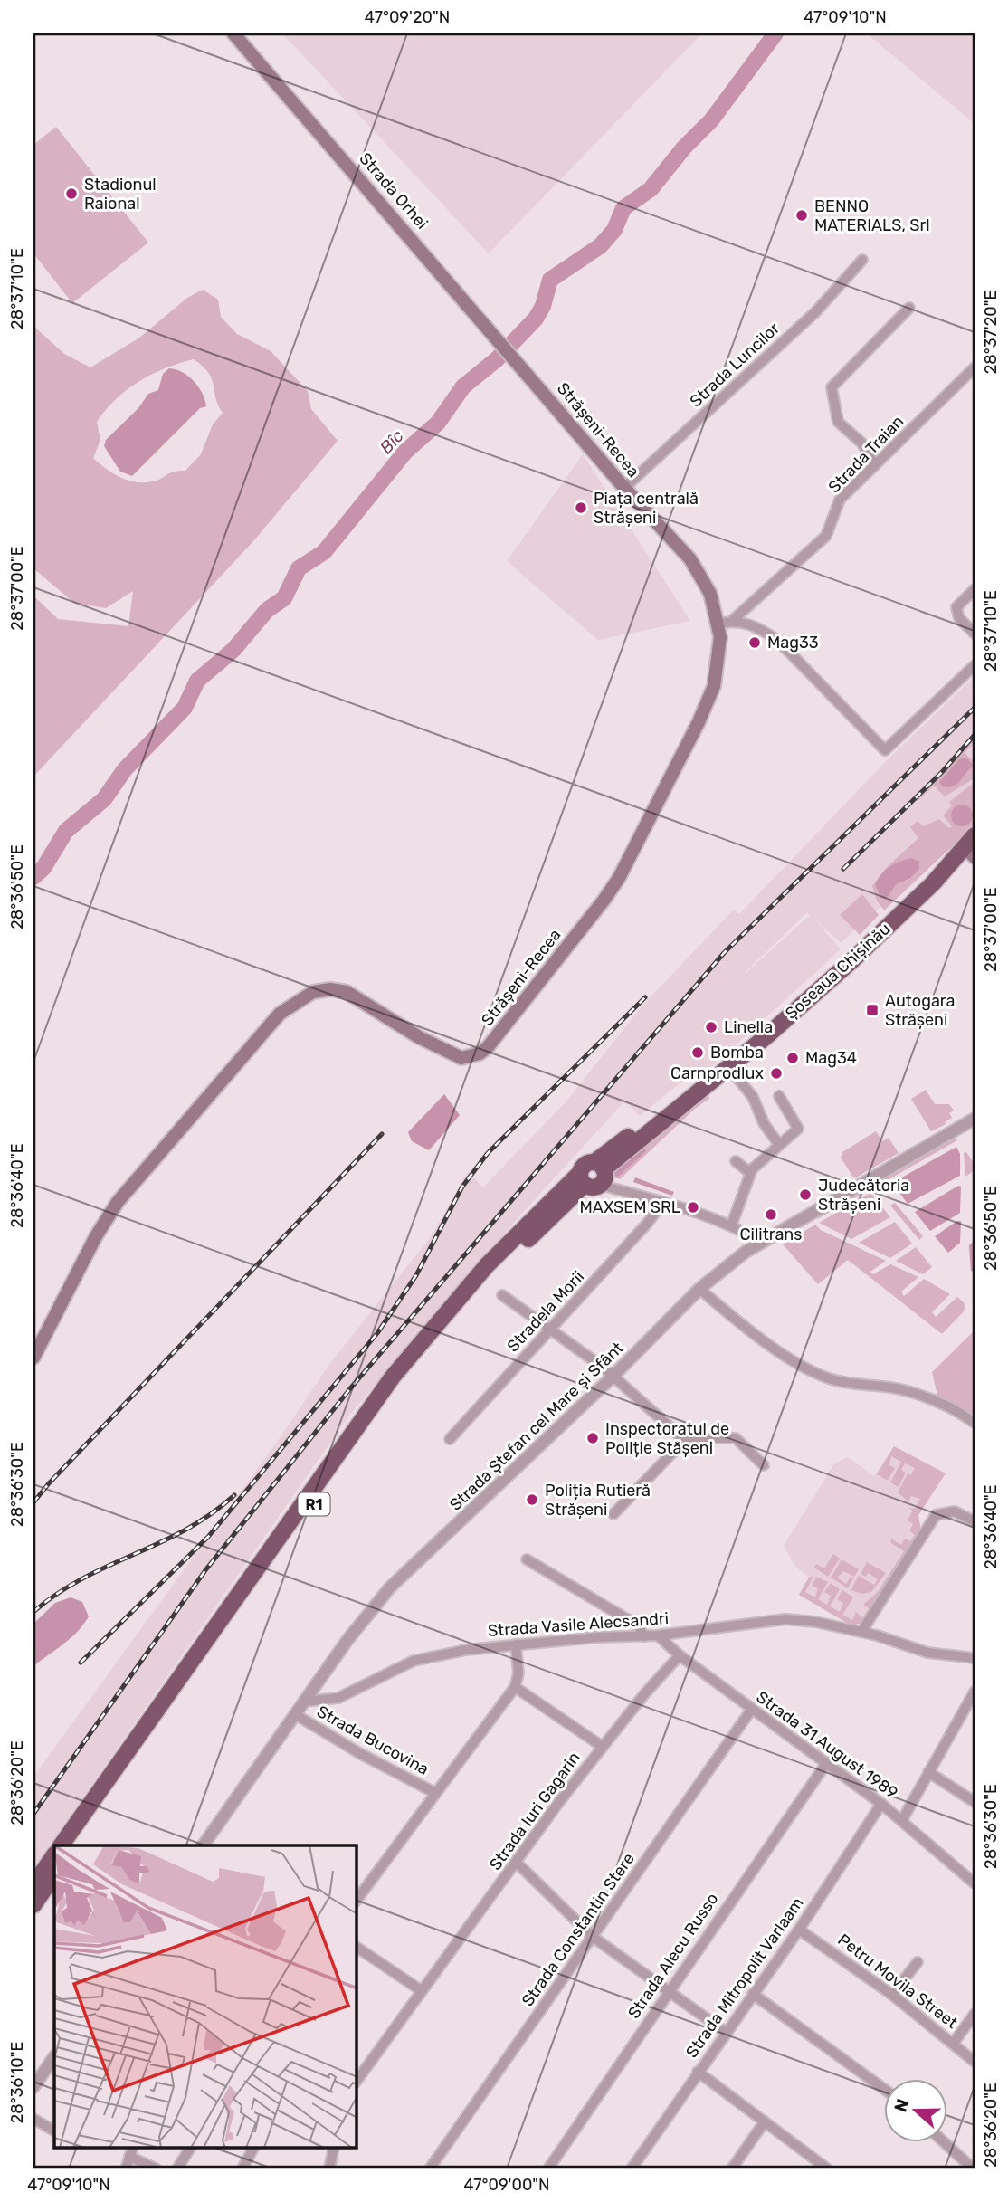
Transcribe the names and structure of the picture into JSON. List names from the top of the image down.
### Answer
{
  "streets": {
    "highway": ["Șoseaua Chișinău", "R1"],
    "main road": ["Strada Orhei", "Strășeni-Recea"],
    "street": [
      "Strada Luncilor",
      "Strada Traian",
      "Stradela Morii",
      "Strada Ștefan cel Mare și Sfânt",
      "Strada Vasile Alecsandri",
      "Strada Bucovina",
      "Strada 31 August 1989",
      "Strada Iuri Gagarin",
      "Strada Constantin Stere",
      "Strada Alecu Russo",
      "Strada Mitropolit Varlaam",
      "Petru Movila Street"
    ]
  },
  "crossings": [
    ["Strada Orhei", "Strășeni-Recea"],
    ["Strada Luncilor", "Strășeni-Recea"],
    ["Șoseaua Chișinău", "R1"],
    ["Strada Ștefan cel Mare și Sfânt", "Strada Vasile Alecsandri"],
    ["Strada Ștefan cel Mare și Sfânt", "Strada Bucovina"],
    ["Strada Vasile Alecsandri", "Strada 31 August 1989"],
    ["Strada 31 August 1989", "Strada Iuri Gagarin"],
    ["Strada 31 August 1989", "Strada Constantin Stere"],
    ["Strada 31 August 1989", "Strada Alecu Russo"],
    ["Strada 31 August 1989", "Strada Mitropolit Varlaam"],
    ["Strada Mitropolit Varlaam", "Petru Movila Street"]
  ],
  "water": ["Bîc"],
  "places": {
    "other": [
      "Stadionul Raional",
      "BENNO MATERIALS, Srl",
      "Piața centrală Strășeni",
      "Mag33",
      "Linella",
      "Bomba",
      "Mag34",
      "Carnprodlux",
      "Judecătoria Strășeni",
      "MAXSEM SRL",
      "Cilitrans",
      "Inspectoratul de Poliție Stășeni",
      "Poliția Rutieră Strășeni"
    ],
    "transit": ["Autogara Strășeni"]
  },
  "north": "left",
  "coordinates": [
    "47°09'20\"N",
    "47°09'10\"N",
    "28°37'10\"E",
    "28°37'20\"E",
    "28°37'00\"E",
    "28°36'50\"E",
    "28°36'40\"E",
    "28°36'30\"E",
    "28°36'20\"E",
    "28°36'10\"E",
    "47°09'00\"N"
  ]
}
